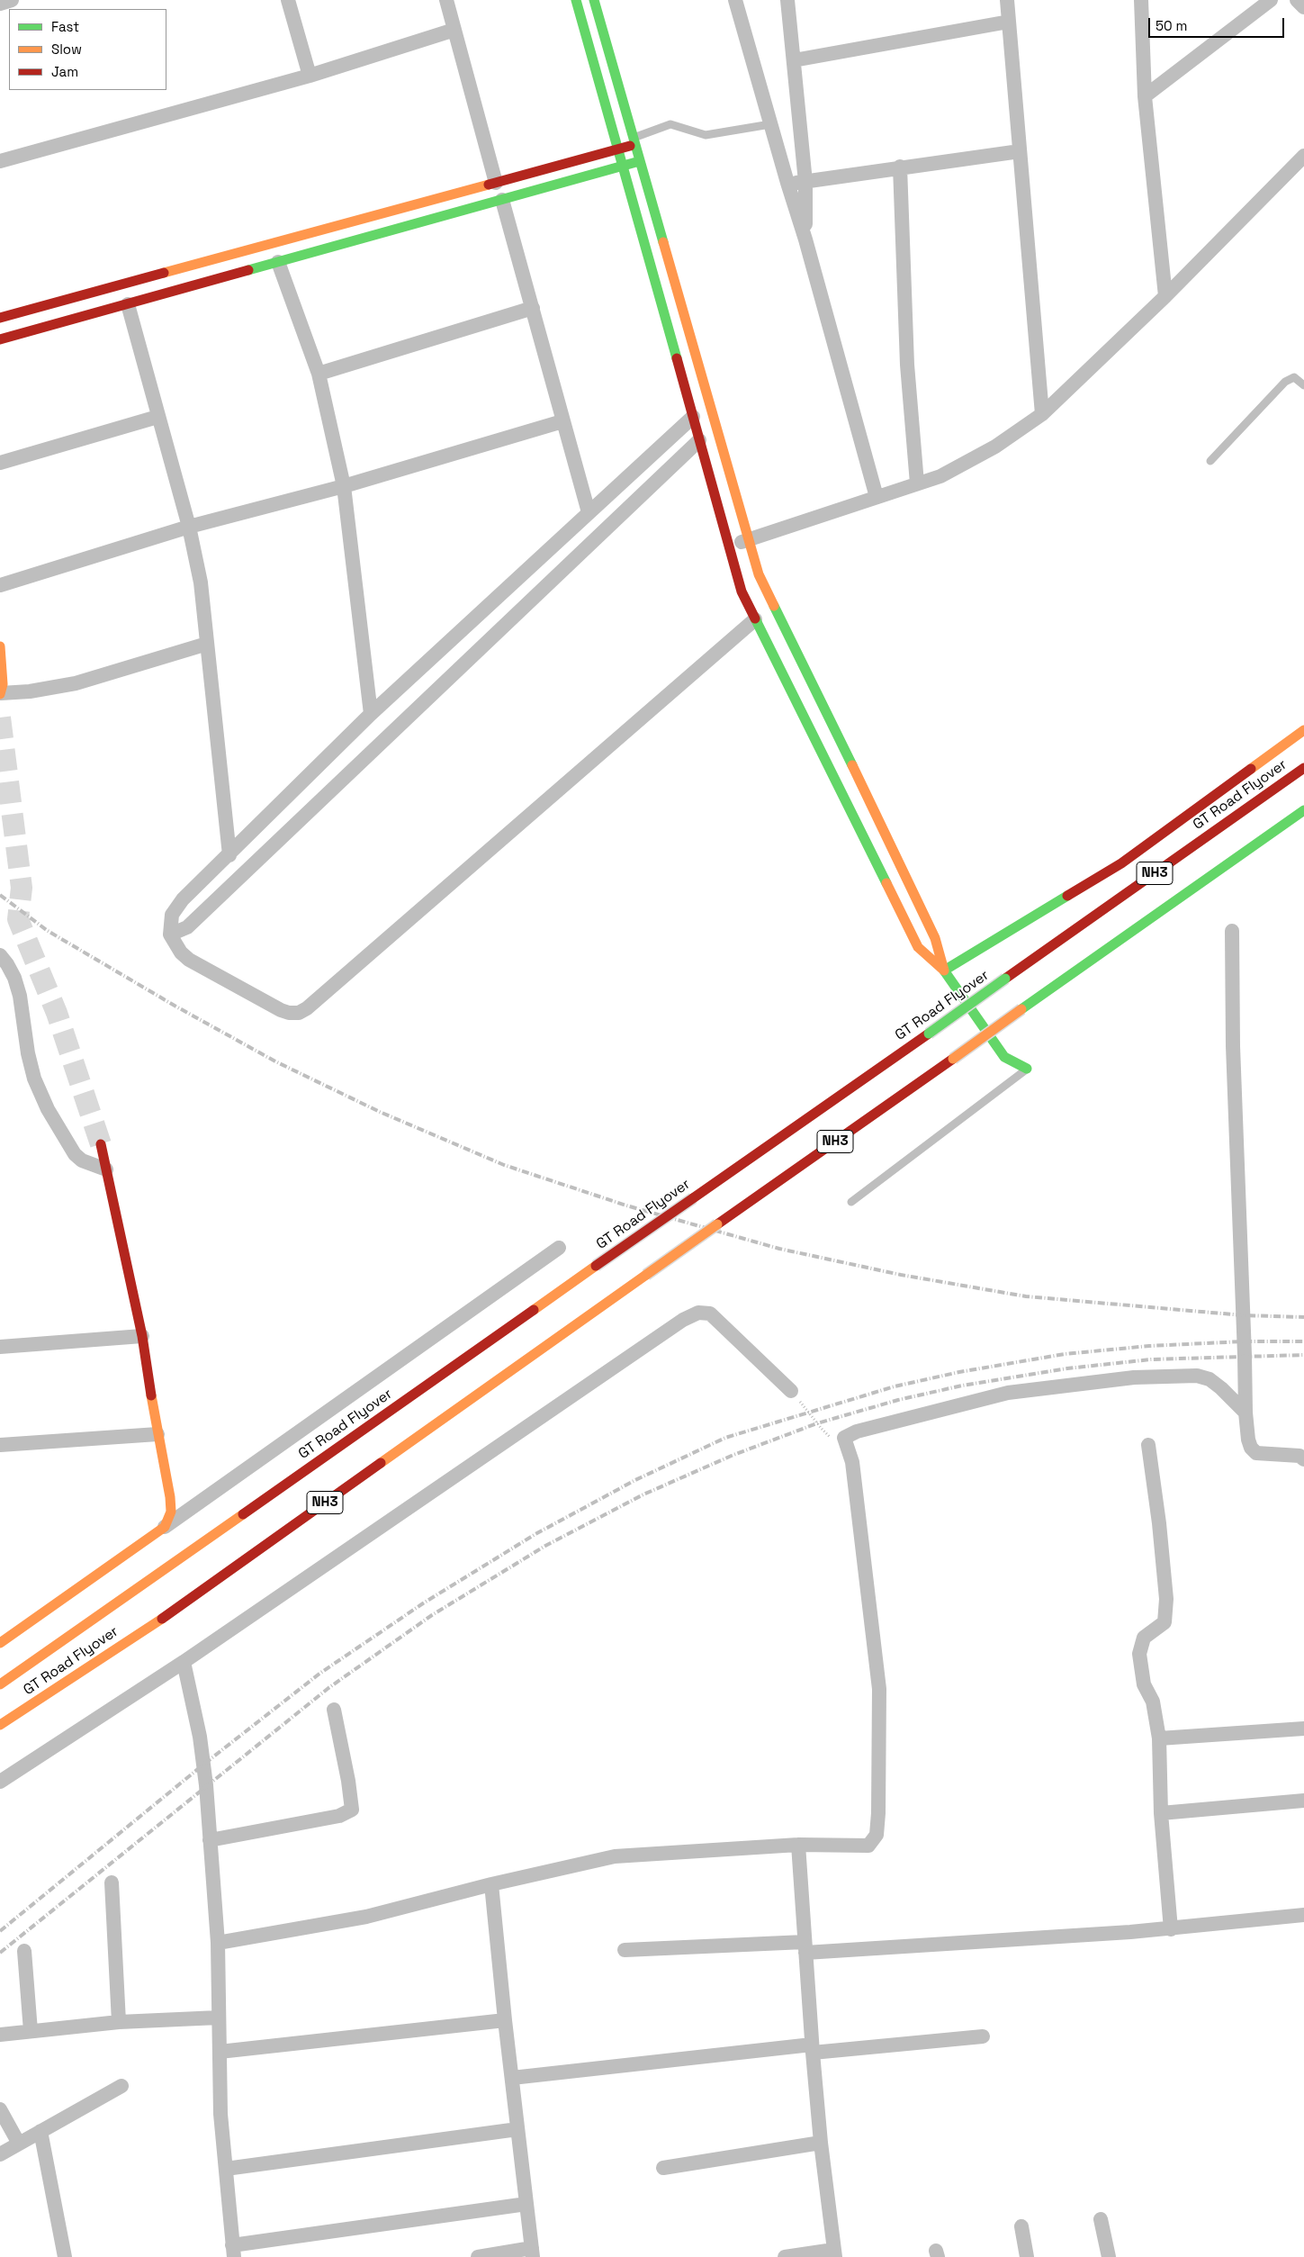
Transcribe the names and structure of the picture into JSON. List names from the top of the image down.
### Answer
{
  "streets": {
    "main road": ["GT Road Flyover", "NH3"]
  },
  "legend": ["Fast", "Slow", "Jam"],
  "scale_bar": "50 m"
}
